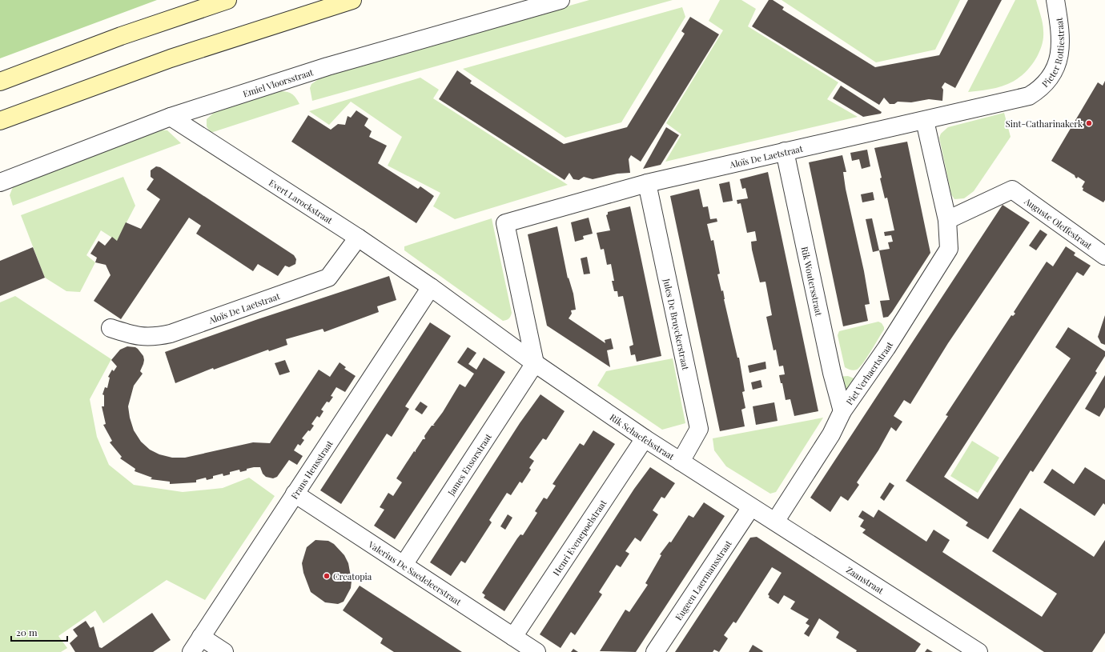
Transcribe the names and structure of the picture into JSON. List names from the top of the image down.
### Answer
{
  "streets": {
    "street": [
      "Pieter Rottiestraat",
      "Emiel Vloorsstraat",
      "Aloïs De Laetstraat",
      "Evert Larockstraat",
      "Auguste Oleffestraat",
      "Rik Woutersstraat",
      "Jules De Bruyckerstraat",
      "Piet Verhaertstraat",
      "Rik Schaefelsstraat",
      "James Ensorstraat",
      "Frans Hensstraat",
      "Henri Evenepoelstraat",
      "Valerius De Saedeleerstraat",
      "Zaanstraat",
      "Eugeen Laermansstraat"
    ]
  },
  "crossings": [
    ["Pieter Rottiestraat", "Aloïs De Laetstraat"],
    ["Emiel Vloorsstraat", "Evert Larockstraat"],
    ["Aloïs De Laetstraat", "Evert Larockstraat"],
    ["Aloïs De Laetstraat", "Rik Woutersstraat"],
    ["Aloïs De Laetstraat", "Jules De Bruyckerstraat"],
    ["Aloïs De Laetstraat", "Piet Verhaertstraat"],
    ["Aloïs De Laetstraat", "Rik Schaefelsstraat"],
    ["Aloïs De Laetstraat", "James Ensorstraat"],
    ["Evert Larockstraat", "Rik Schaefelsstraat"],
    ["Evert Larockstraat", "Frans Hensstraat"],
    ["Auguste Oleffestraat", "Piet Verhaertstraat"],
    ["Rik Woutersstraat", "Piet Verhaertstraat"],
    ["Jules De Bruyckerstraat", "Rik Schaefelsstraat"],
    ["Piet Verhaertstraat", "Zaanstraat"],
    ["Rik Schaefelsstraat", "James Ensorstraat"],
    ["Rik Schaefelsstraat", "Frans Hensstraat"],
    ["Rik Schaefelsstraat", "Henri Evenepoelstraat"],
    ["Rik Schaefelsstraat", "Zaanstraat"],
    ["Rik Schaefelsstraat", "Eugeen Laermansstraat"],
    ["James Ensorstraat", "Valerius De Saedeleerstraat"],
    ["Frans Hensstraat", "Valerius De Saedeleerstraat"],
    ["Henri Evenepoelstraat", "Valerius De Saedeleerstraat"],
    ["Zaanstraat", "Eugeen Laermansstraat"]
  ],
  "places": ["Sint-Catharinakerk", "Creatopia"],
  "scale_bar": "20 m"
}
